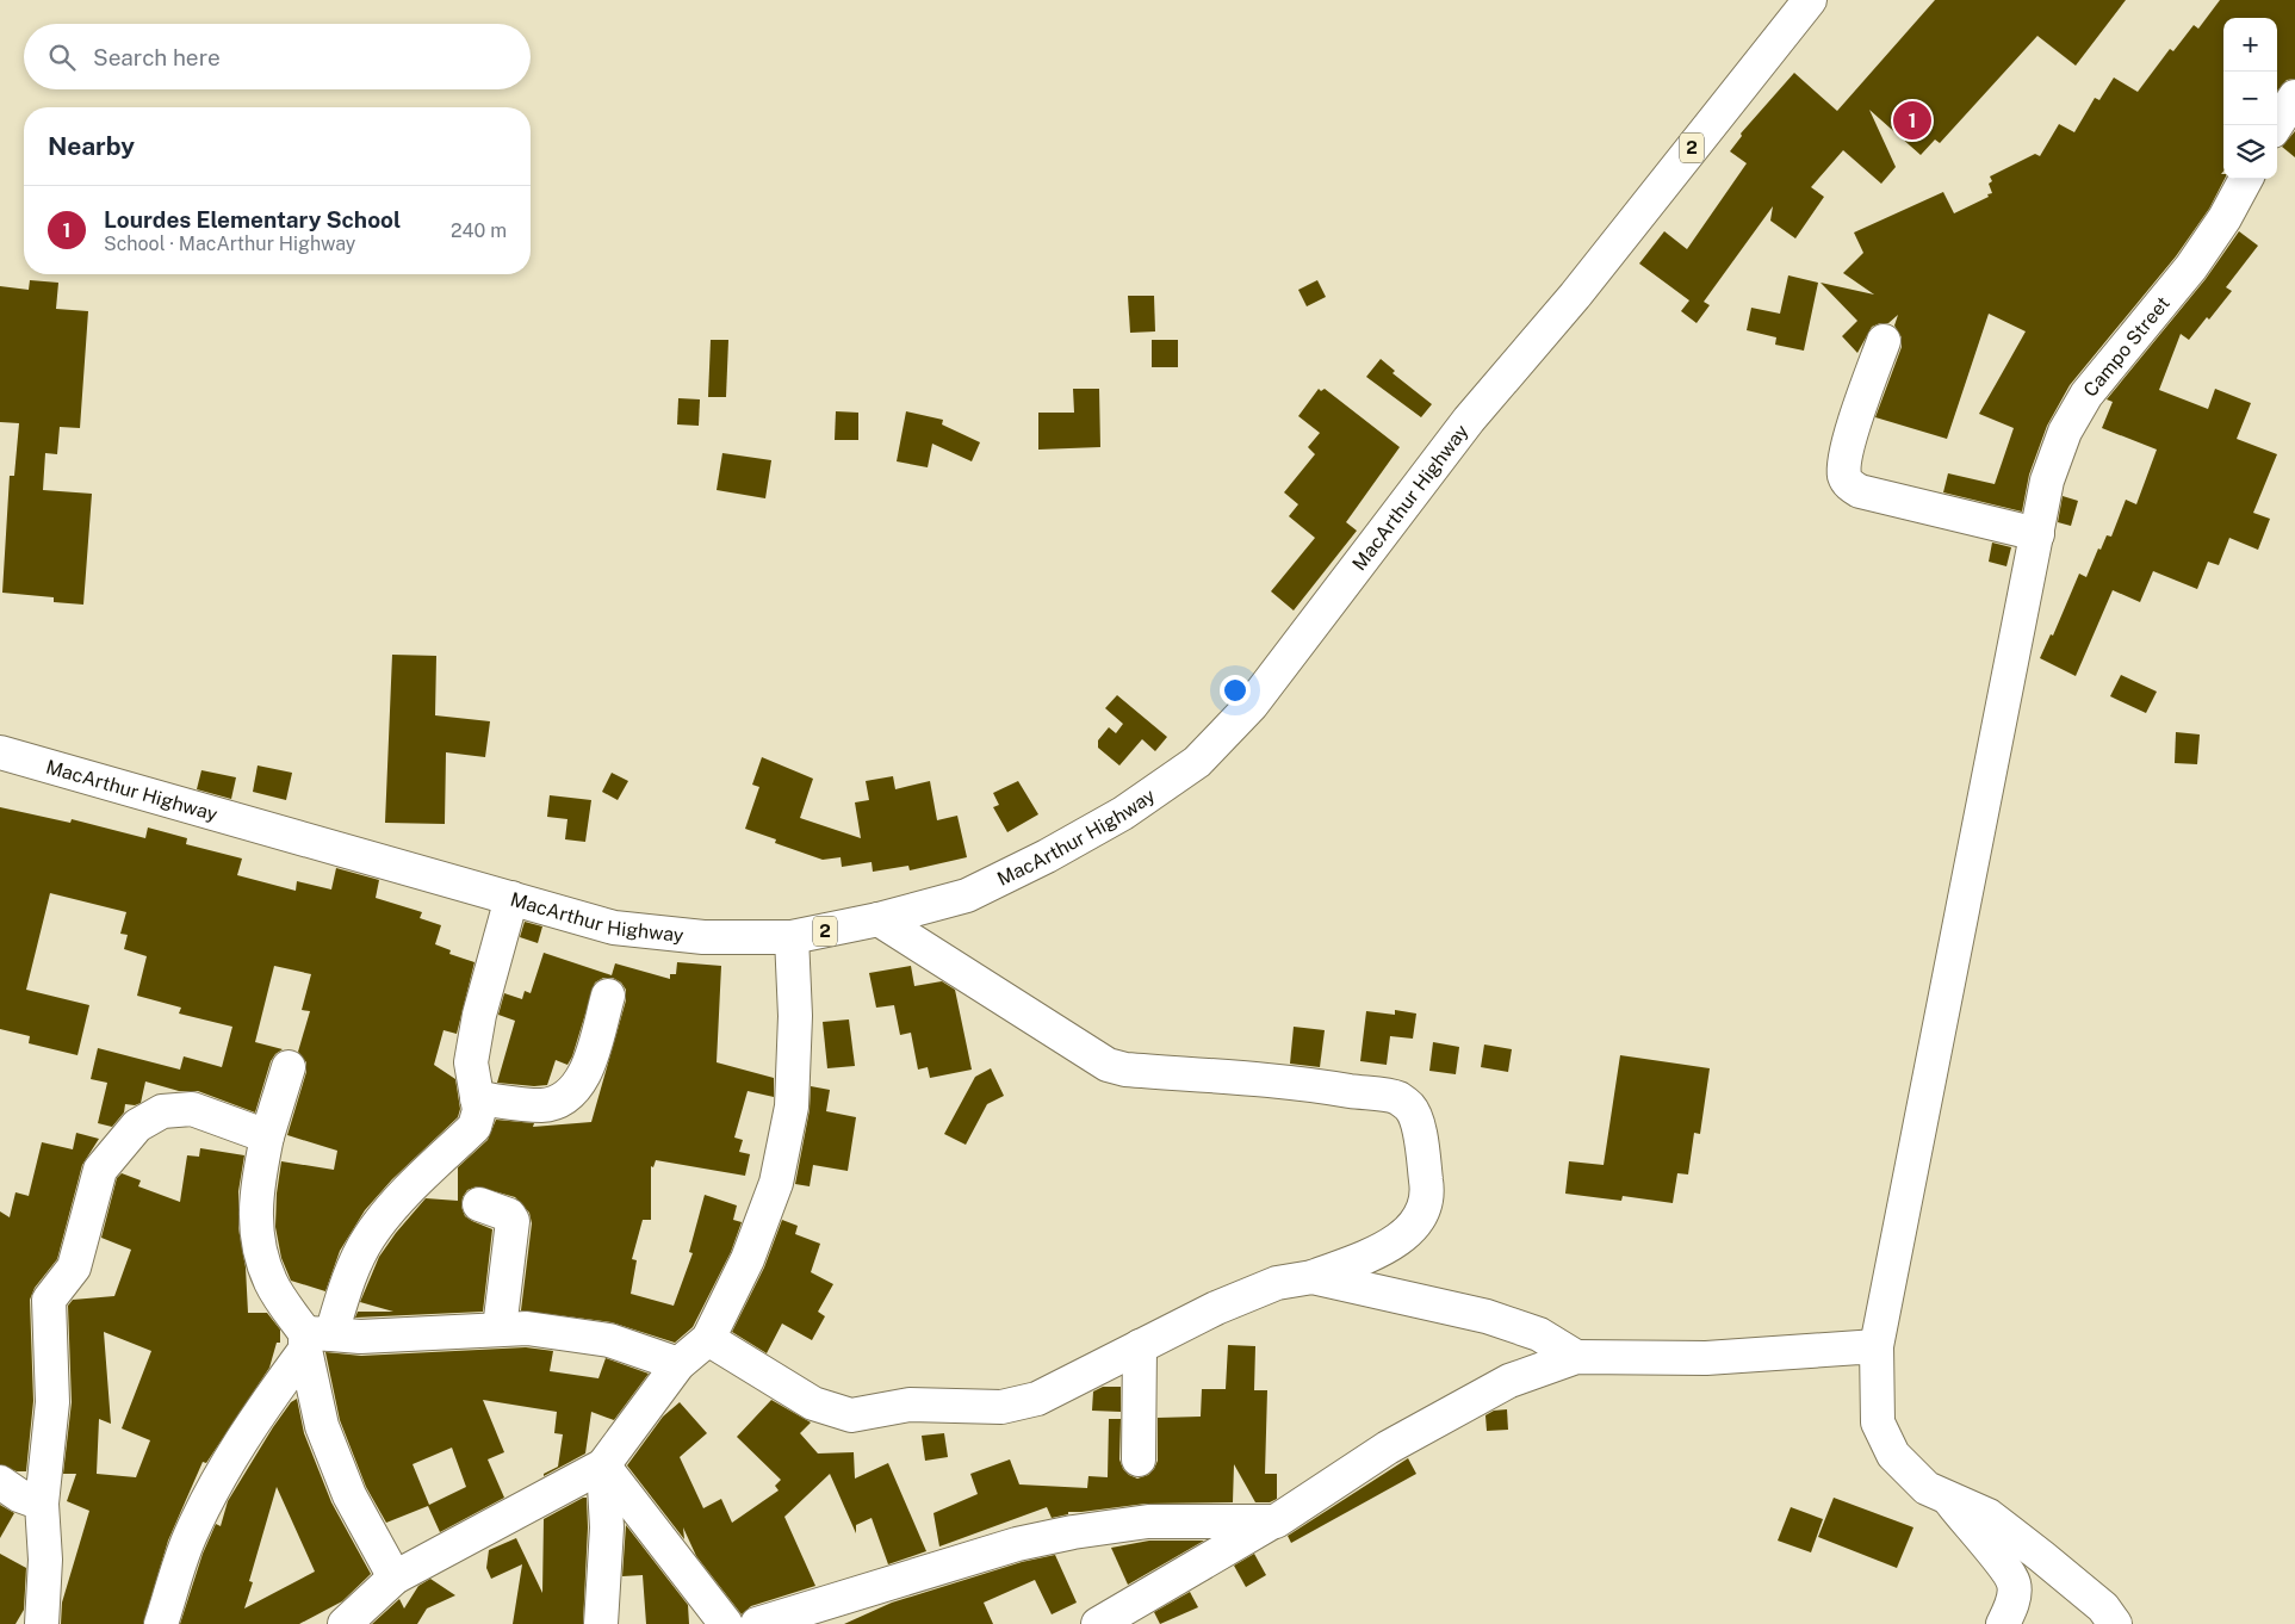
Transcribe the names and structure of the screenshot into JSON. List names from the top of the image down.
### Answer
{
  "streets": {
    "main road": ["2", "Campo Street", "MacArthur Highway"]
  },
  "page": {
    "map_buttons": ["+", "−"],
    "search": "Search here",
    "pins": "1",
    "heading": "Nearby",
    "list": [
      {
        "mark": "1",
        "name": "Lourdes Elementary School",
        "note": "School · MacArthur Highway",
        "value": "240 m"
      }
    ]
  }
}
